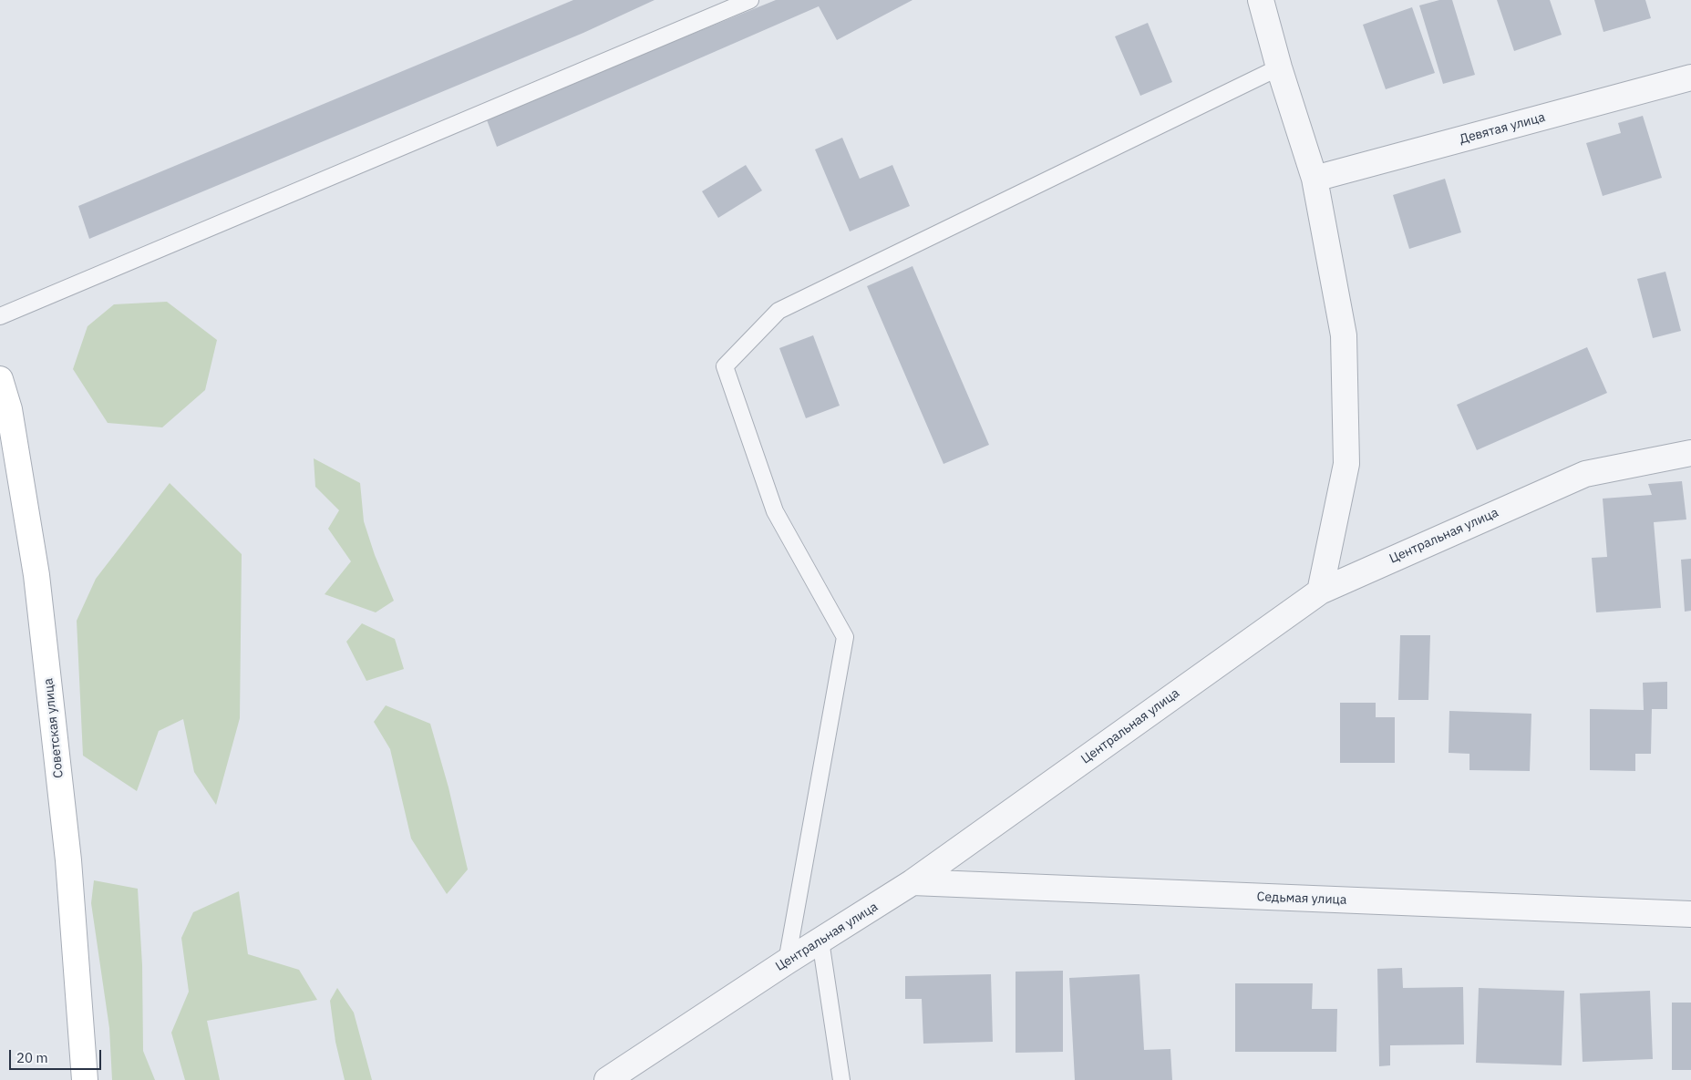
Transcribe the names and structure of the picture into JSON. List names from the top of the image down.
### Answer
{
  "streets": {
    "main road": ["Советская улица"],
    "street": ["Девятая улица", "Центральная улица", "Седьмая улица"]
  },
  "crossings": [
    ["Центральная улица", "Седьмая улица"]
  ],
  "scale_bar": "20 m"
}
